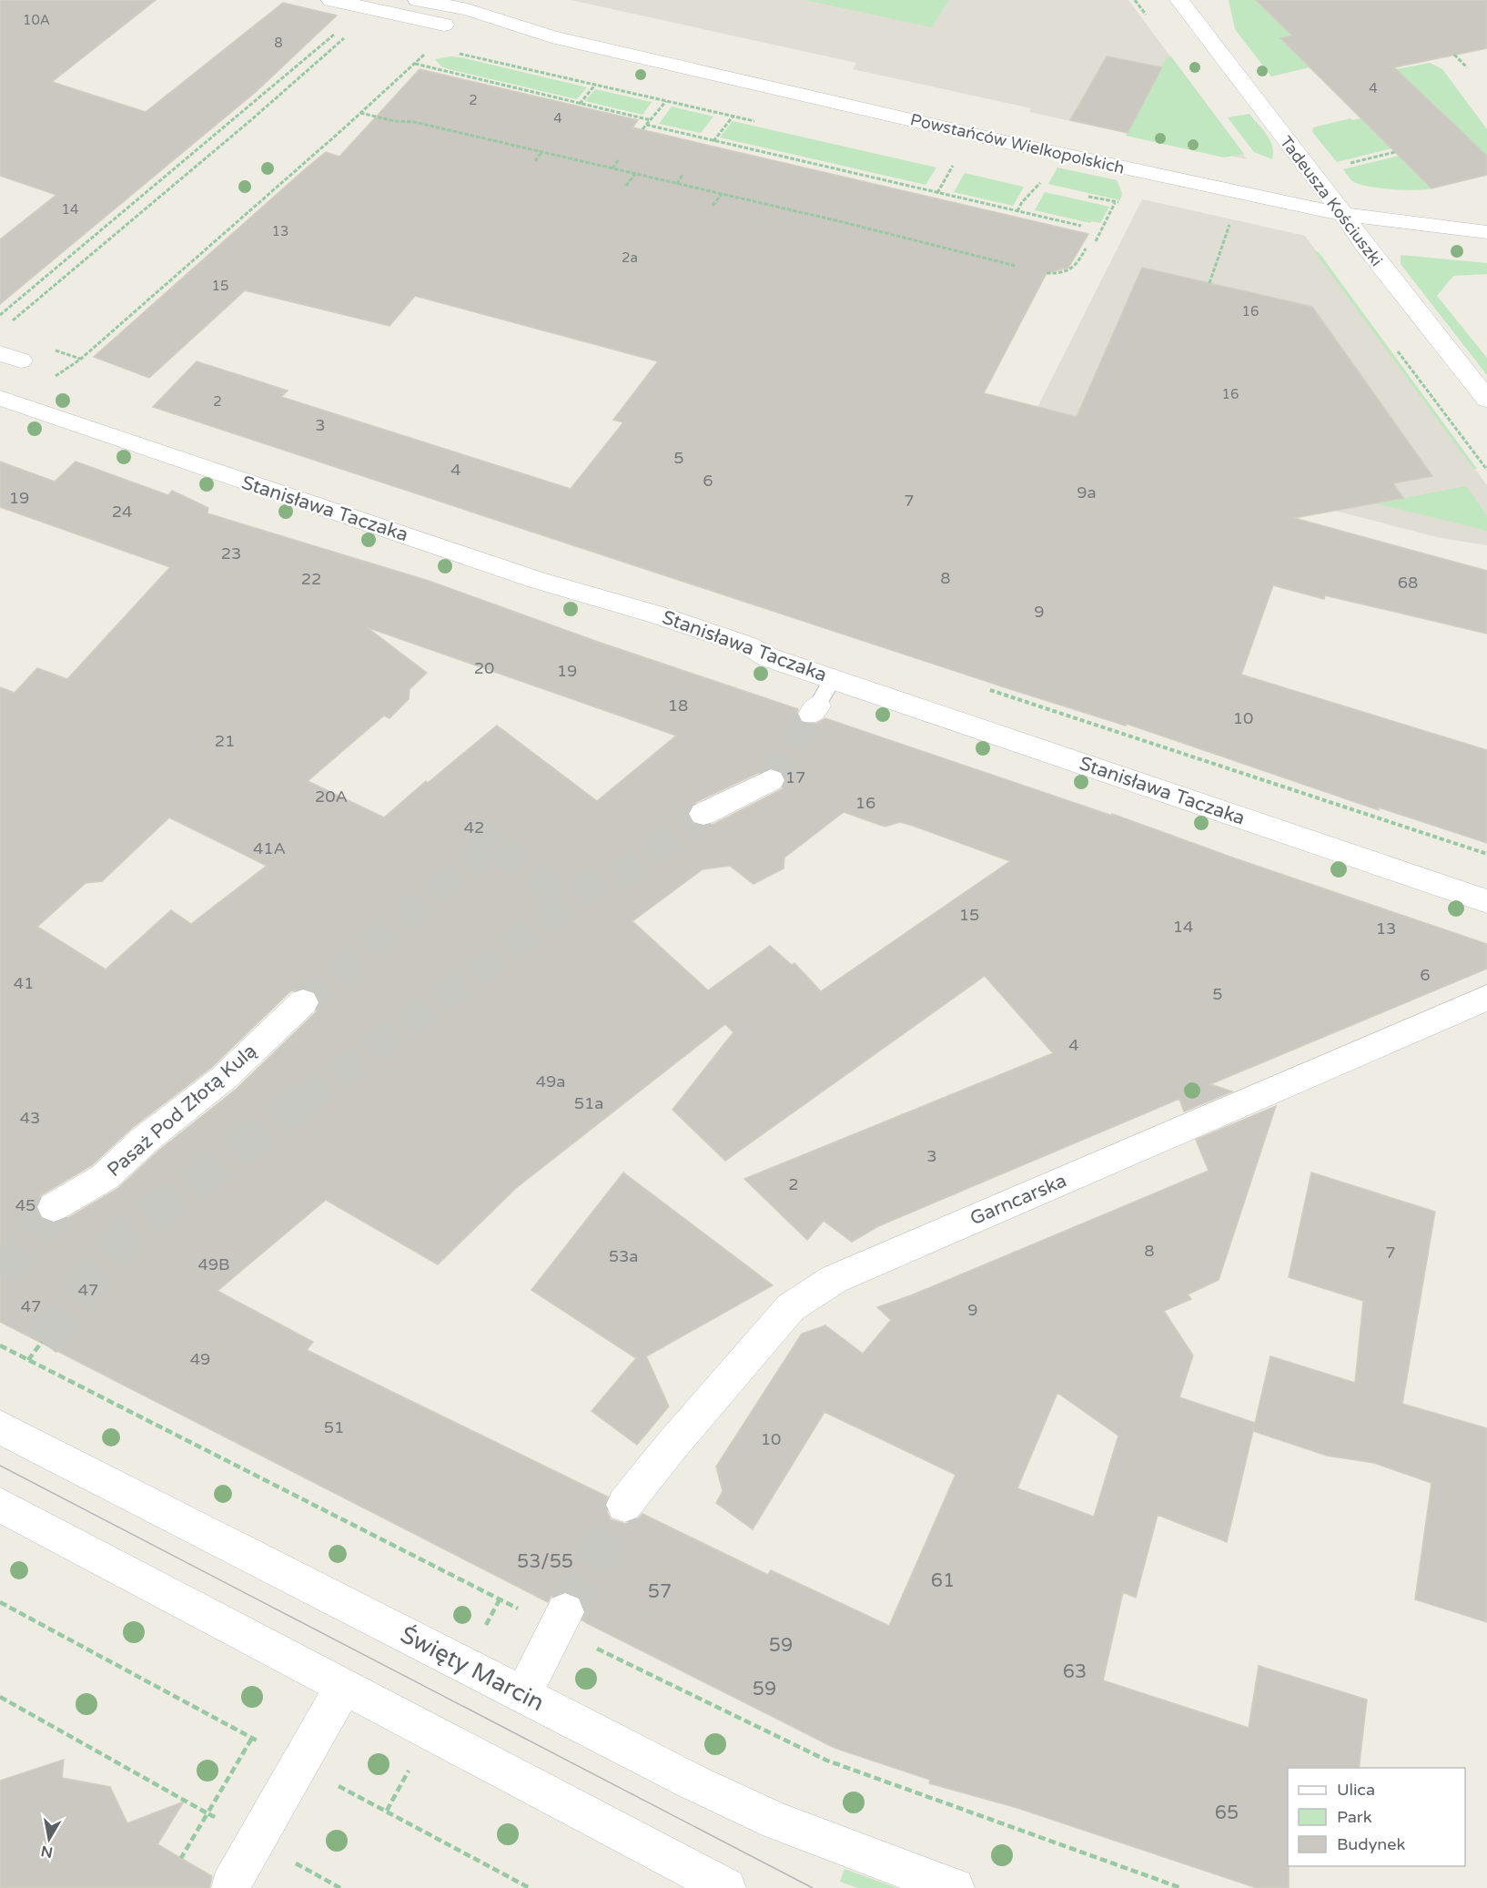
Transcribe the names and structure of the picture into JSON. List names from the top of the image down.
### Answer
{
  "streets": {
    "street": [
      "Powstańców Wielkopolskich",
      "Tadeusza Kościuszki",
      "Stanisława Taczaka",
      "Pasaż Pod Złotą Kulą",
      "Garncarska",
      "Święty Marcin"
    ]
  },
  "crossings": [
    ["Powstańców Wielkopolskich", "Tadeusza Kościuszki"]
  ],
  "house_numbers": [
    "10A",
    "8",
    "4",
    "2",
    "4",
    "14",
    "13",
    "2a",
    "15",
    "16",
    "16",
    "2",
    "3",
    "5",
    "4",
    "6",
    "9a",
    "19",
    "7",
    "24",
    "23",
    "8",
    "22",
    "68",
    "9",
    "20",
    "19",
    "18",
    "10",
    "21",
    "17",
    "20A",
    "16",
    "42",
    "41A",
    "15",
    "14",
    "13",
    "6",
    "41",
    "5",
    "4",
    "49a",
    "51a",
    "43",
    "3",
    "2",
    "45",
    "8",
    "7",
    "53a",
    "49B",
    "47",
    "47",
    "9",
    "49",
    "51",
    "10",
    "53/55",
    "61",
    "57",
    "59",
    "63",
    "59",
    "65"
  ],
  "legend": ["Ulica", "Park", "Budynek"],
  "north": "bottom"
}
